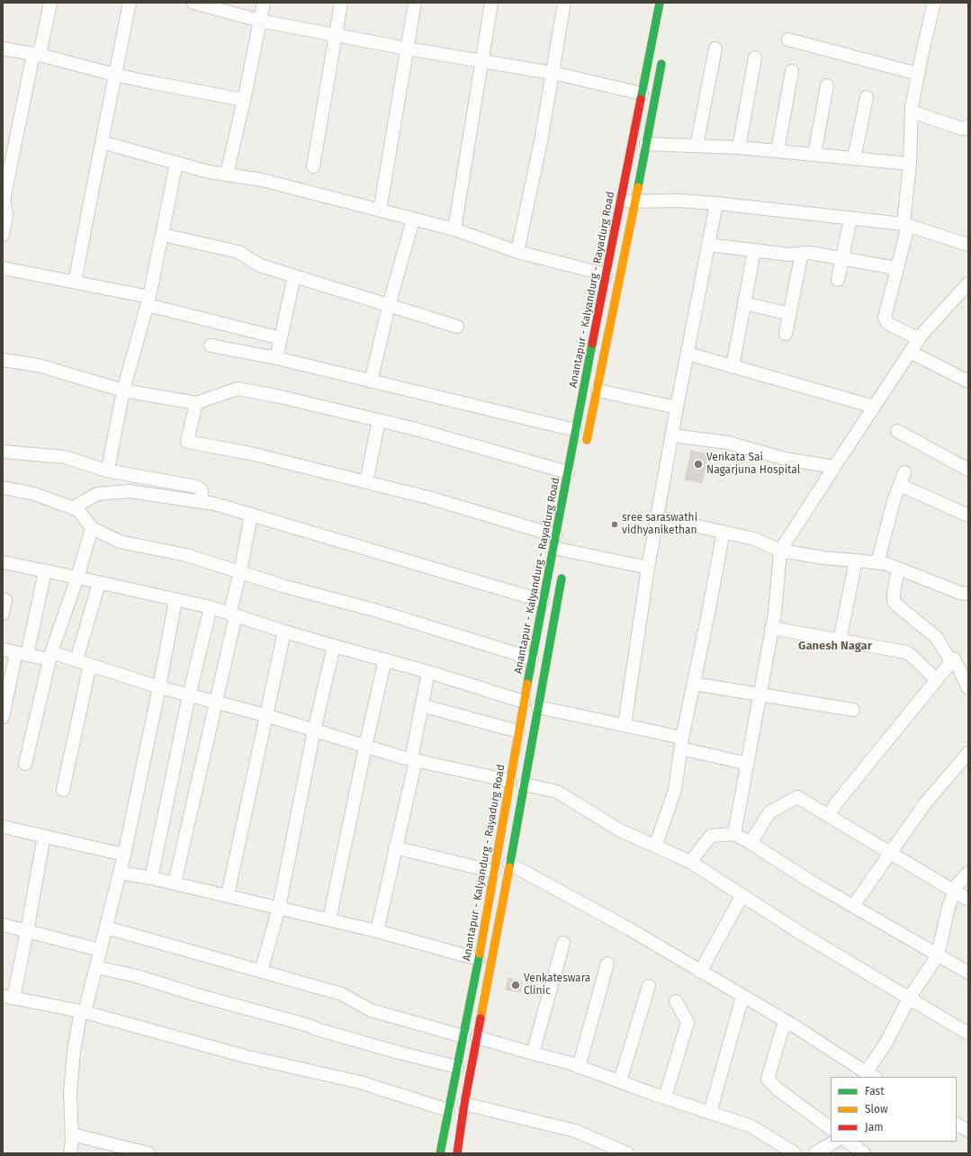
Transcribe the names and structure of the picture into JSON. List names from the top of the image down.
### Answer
{
  "streets": {
    "highway": ["Anantapur - Kalyandurg - Rayadurg Road"]
  },
  "districts": ["Ganesh Nagar"],
  "places": ["Venkata Sai Nagarjuna Hospital", "sree saraswathi vidhyanikethan", "Venkateswara Clinic"],
  "legend": ["Fast", "Slow", "Jam"]
}
